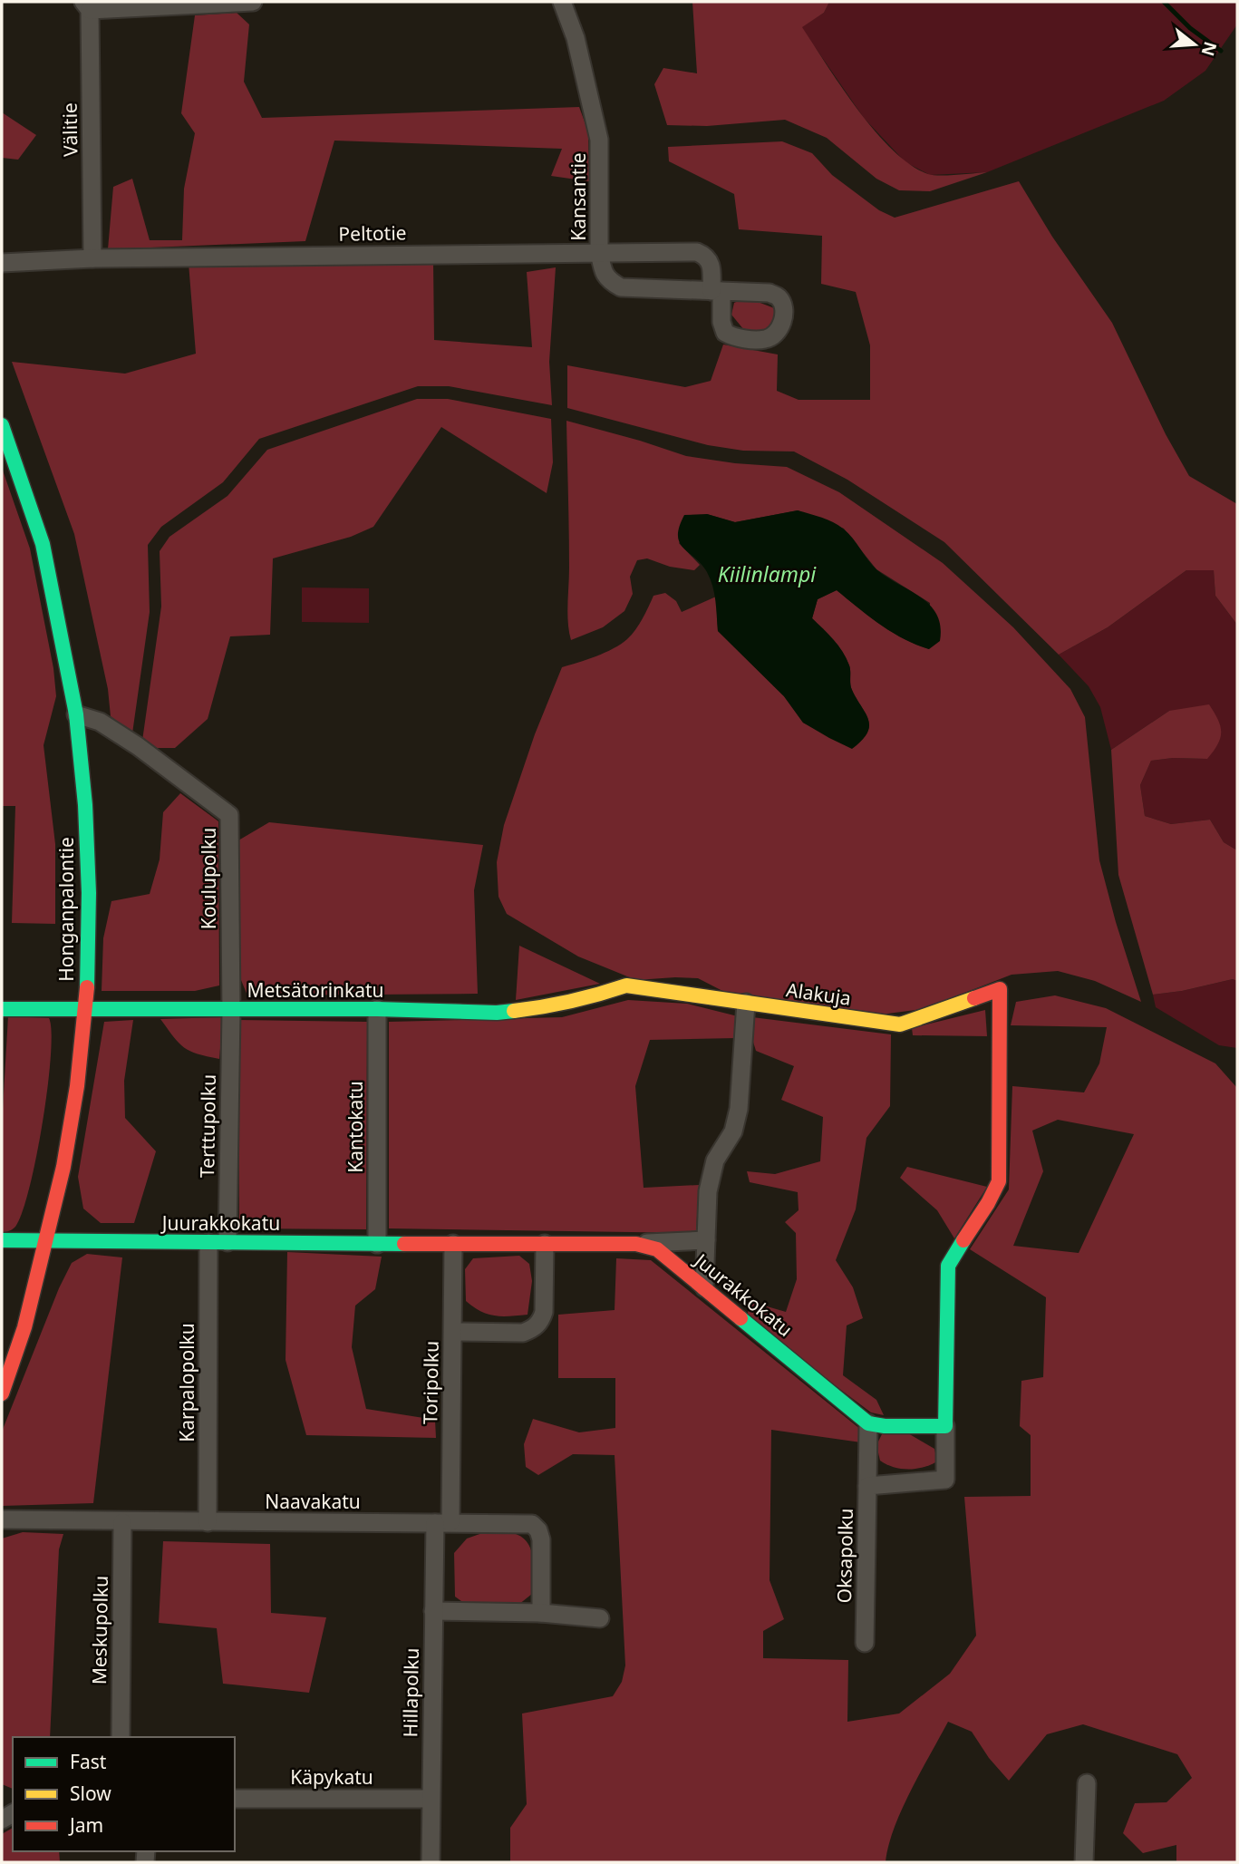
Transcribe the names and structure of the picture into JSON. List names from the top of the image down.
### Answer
{
  "streets": {
    "street": [
      "Välitie",
      "Kansantie",
      "Peltotie",
      "Koulupolku",
      "Honganpalontie",
      "Metsätorinkatu",
      "Alakuja",
      "Terttupolku",
      "Kantokatu",
      "Juurakkokatu",
      "Karpalopolku",
      "Toripolku",
      "Naavakatu",
      "Oksapolku",
      "Meskupolku",
      "Hillapolku",
      "Käpykatu"
    ]
  },
  "crossings": [
    ["Välitie", "Peltotie"],
    ["Kansantie", "Peltotie"],
    ["Koulupolku", "Honganpalontie"],
    ["Koulupolku", "Metsätorinkatu"],
    ["Koulupolku", "Terttupolku"],
    ["Honganpalontie", "Metsätorinkatu"],
    ["Honganpalontie", "Juurakkokatu"],
    ["Metsätorinkatu", "Alakuja"],
    ["Metsätorinkatu", "Terttupolku"],
    ["Metsätorinkatu", "Kantokatu"],
    ["Alakuja", "Oksapolku"],
    ["Terttupolku", "Juurakkokatu"],
    ["Kantokatu", "Juurakkokatu"],
    ["Juurakkokatu", "Karpalopolku"],
    ["Juurakkokatu", "Toripolku"],
    ["Karpalopolku", "Naavakatu"],
    ["Toripolku", "Naavakatu"],
    ["Toripolku", "Hillapolku"],
    ["Naavakatu", "Meskupolku"],
    ["Naavakatu", "Hillapolku"],
    ["Hillapolku", "Käpykatu"]
  ],
  "water": ["Kiilinlampi"],
  "legend": ["Fast", "Slow", "Jam"],
  "north": "right"
}
